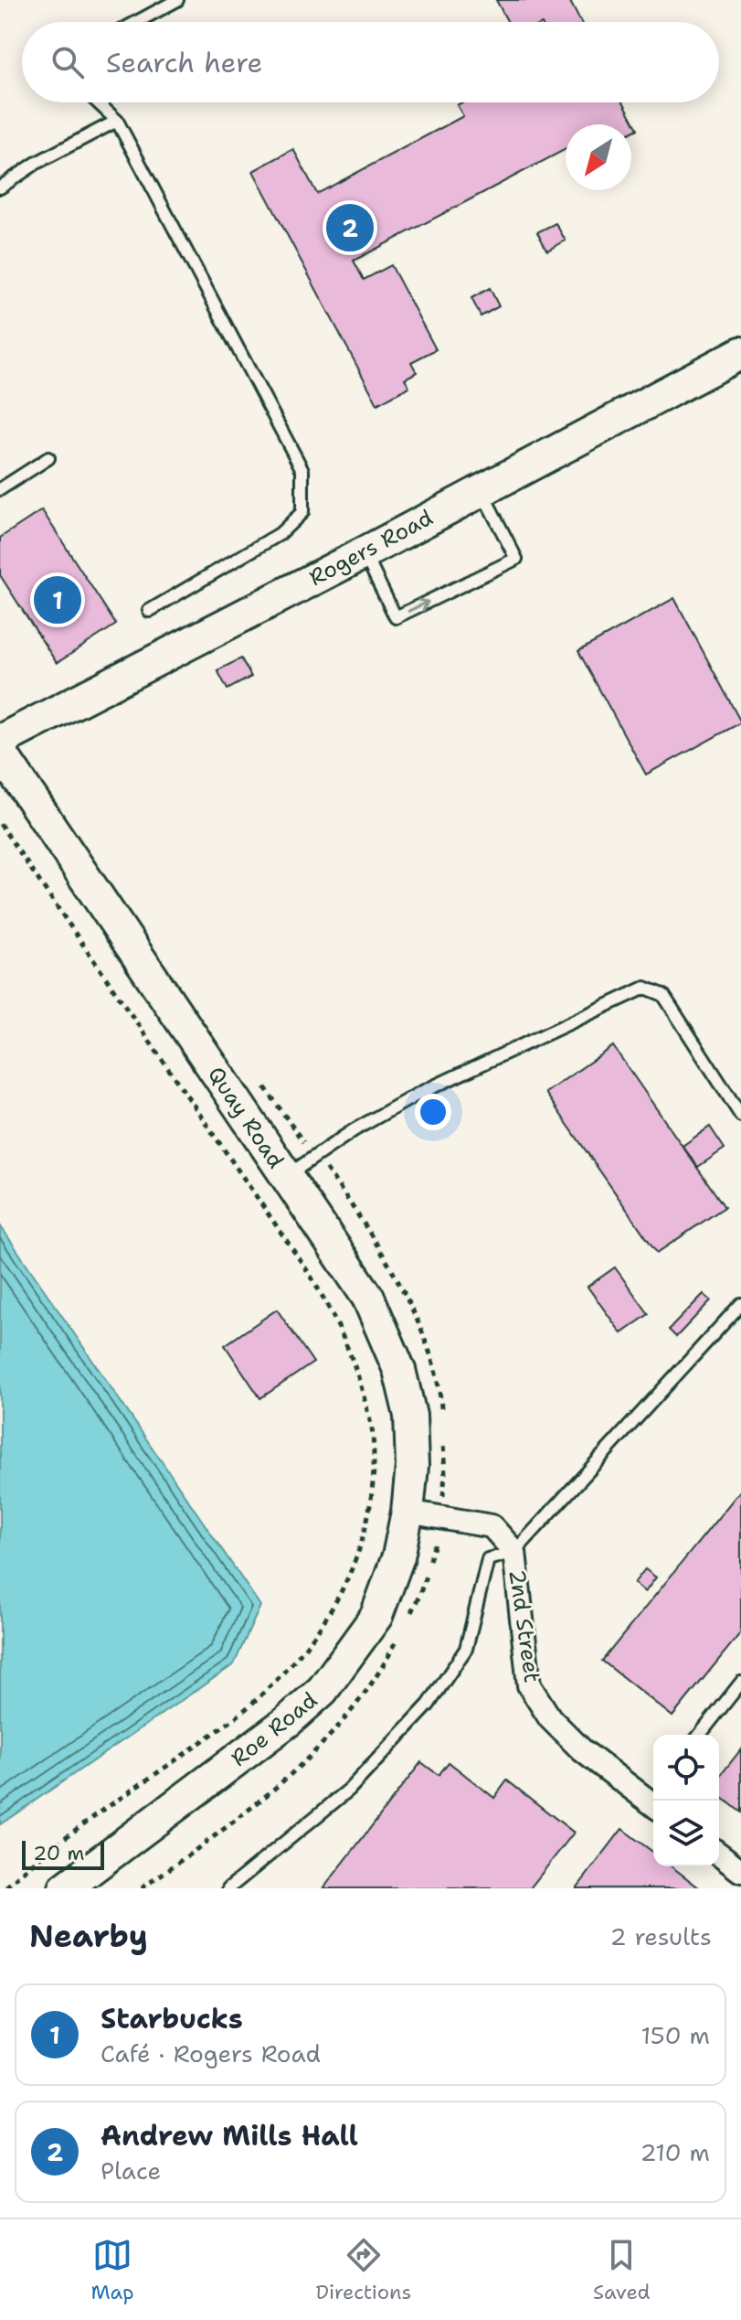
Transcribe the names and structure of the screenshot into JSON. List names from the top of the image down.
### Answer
{
  "streets": {
    "main road": ["Rogers Road", "Quay Road", "Roe Road"],
    "street": ["2nd Street"]
  },
  "crossings": [
    ["Quay Road", "2nd Street"],
    ["Quay Road", "Roe Road"],
    ["2nd Street", "Roe Road"]
  ],
  "scale_bar": "20 m",
  "north": "bottom left",
  "page": {
    "search": "Search here",
    "pins": ["2", "1"],
    "scale": "20 m",
    "heading": ["Nearby", "2 results"],
    "list": [
      {
        "mark": "1",
        "name": "Starbucks",
        "note": "Café · Rogers Road",
        "value": "150 m"
      },
      {
        "mark": "2",
        "name": "Andrew Mills Hall",
        "note": "Place",
        "value": "210 m"
      }
    ],
    "nav": ["Map", "Directions", "Saved"]
  }
}
